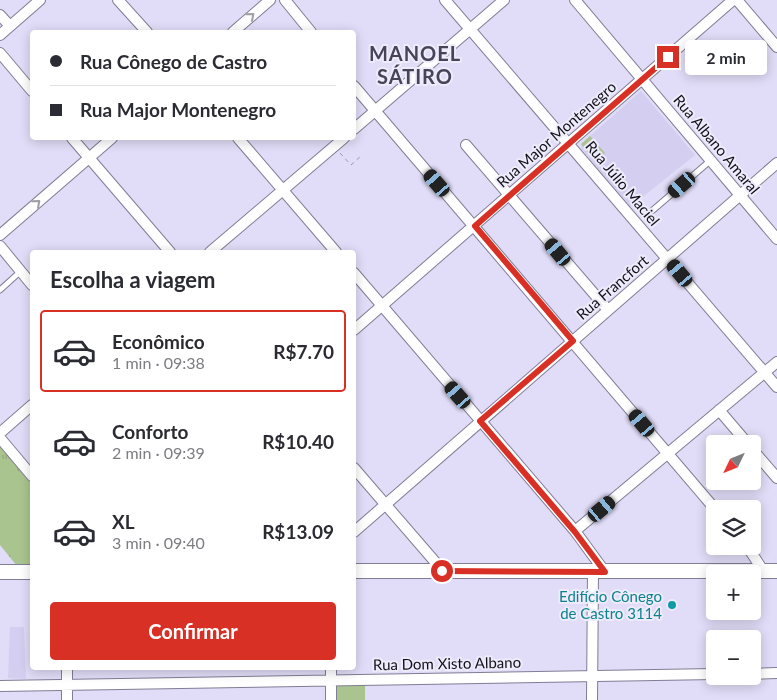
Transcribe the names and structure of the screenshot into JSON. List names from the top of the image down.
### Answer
{
  "streets": {
    "street": [
      "Rua Major Montenegro",
      "Rua Albano Amaral",
      "Rua Júlio Maciel",
      "Rua Francfort",
      "Rua Dom Xisto Albano"
    ]
  },
  "crossings": [
    ["Rua Major Montenegro", "Rua Albano Amaral"],
    ["Rua Major Montenegro", "Rua Júlio Maciel"],
    ["Rua Albano Amaral", "Rua Francfort"],
    ["Rua Júlio Maciel", "Rua Francfort"]
  ],
  "districts": ["MANOEL SÁTIRO"],
  "places": ["Edifício Cônego de Castro 3114"],
  "north": "bottom left",
  "page": {
    "banner": ["Rua Cônego de Castro", "Rua Major Montenegro"],
    "bubble": "2 min",
    "heading": "Escolha a viagem",
    "list": [
      {
        "name": "Econômico",
        "note": "1 min · 09:38",
        "value": "R$7.70"
      },
      {
        "name": "Conforto",
        "note": "2 min · 09:39",
        "value": "R$10.40"
      },
      {
        "name": "XL",
        "note": "3 min · 09:40",
        "value": "R$13.09"
      }
    ],
    "map_buttons": ["+", "−"],
    "buttons": "Confirmar"
  }
}
